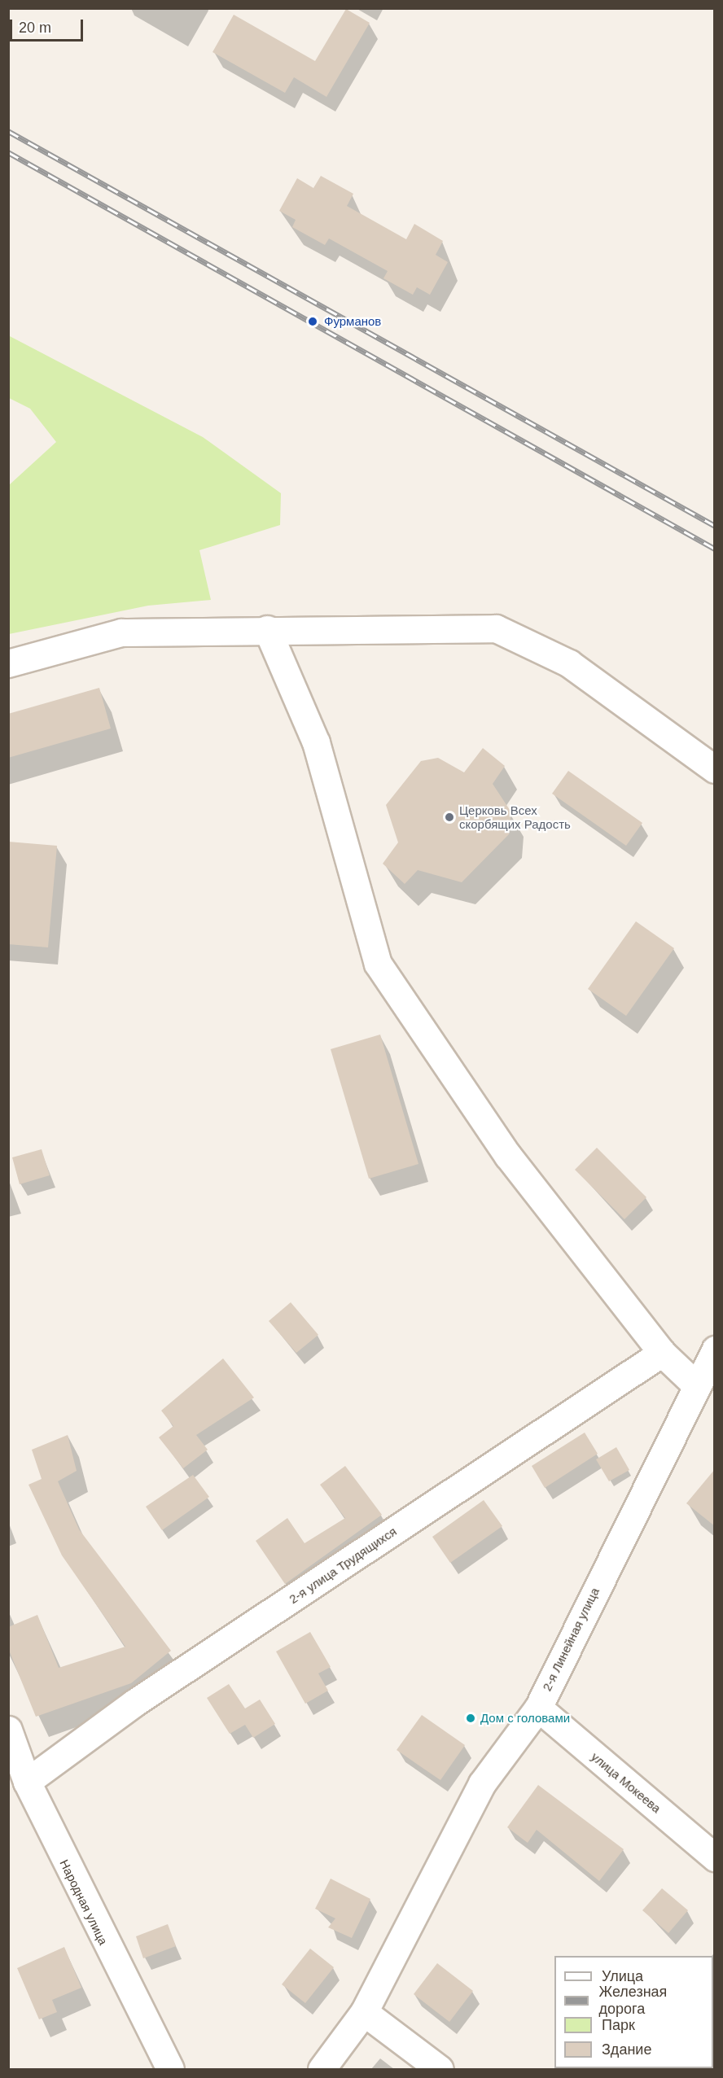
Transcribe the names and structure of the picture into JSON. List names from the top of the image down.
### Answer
{
  "streets": {
    "street": [
      "2-я улица Трудящихся",
      "2-я Линейная улица",
      "улица Мокеева",
      "Народная улица"
    ]
  },
  "crossings": [
    ["2-я улица Трудящихся", "Народная улица"],
    ["2-я Линейная улица", "улица Мокеева"]
  ],
  "places": ["Фурманов", "Церковь Всех скорбящих Радость", "Дом с головами"],
  "legend": [
    "Улица",
    "Железная дорога",
    "Парк",
    "Здание"
  ],
  "scale_bar": "20 m"
}
